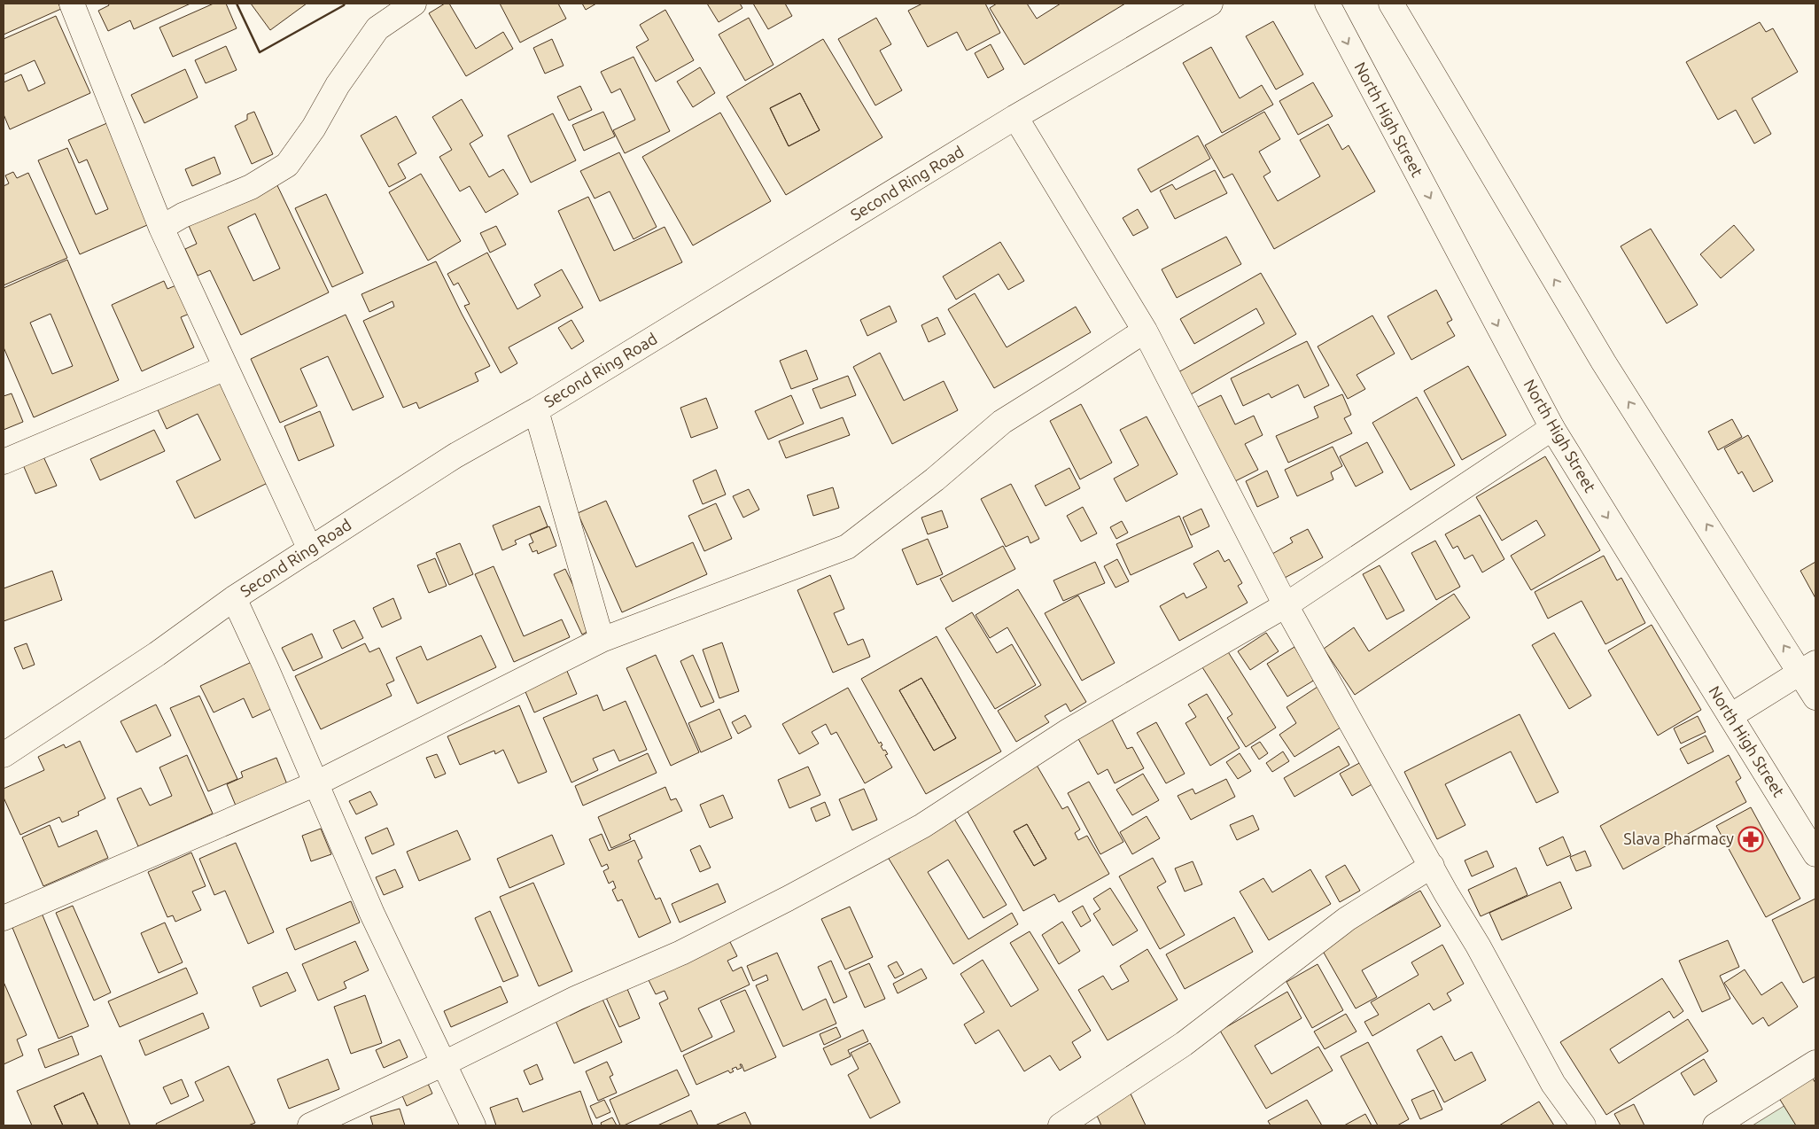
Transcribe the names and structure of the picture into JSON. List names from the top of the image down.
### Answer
{
  "streets": {
    "main road": ["North High Street", "Second Ring Road"]
  },
  "places": {
    "pharmacy": ["Slava Pharmacy"]
  }
}
